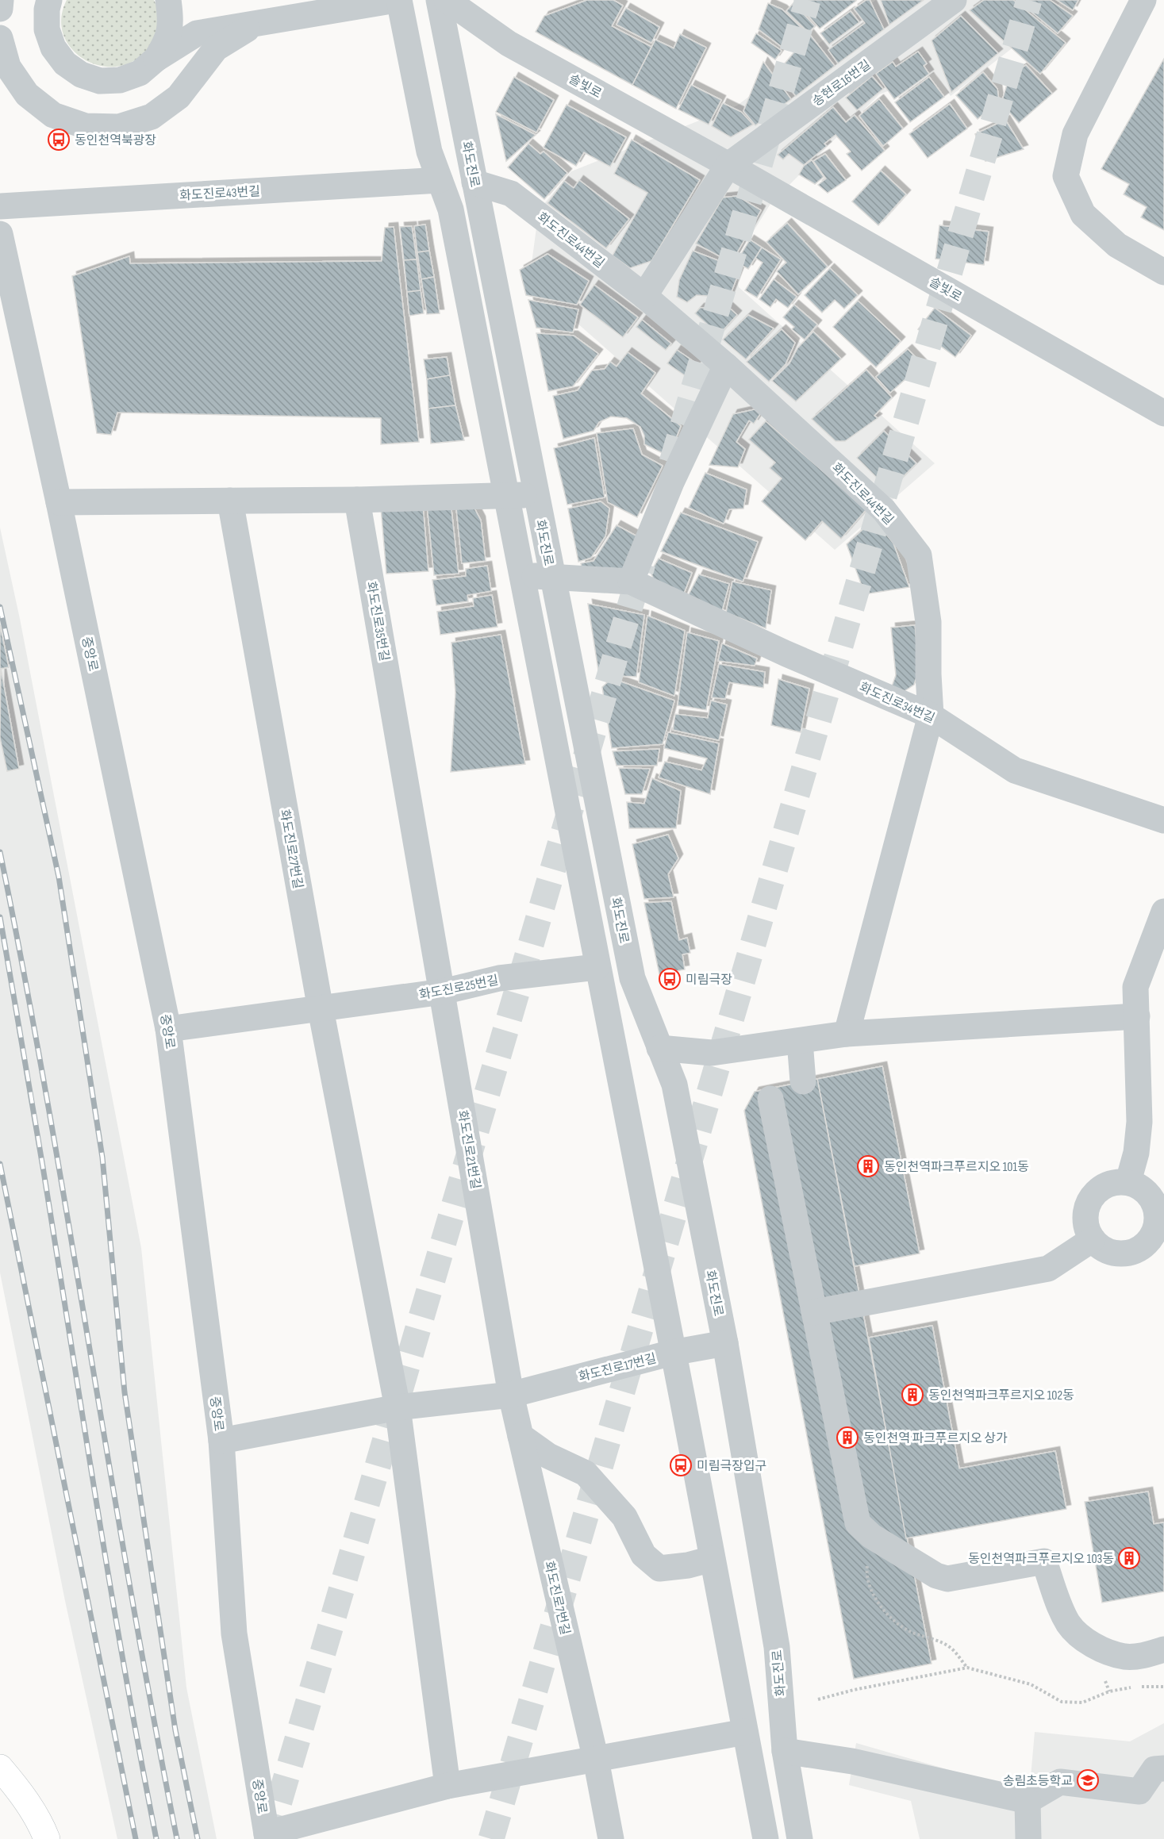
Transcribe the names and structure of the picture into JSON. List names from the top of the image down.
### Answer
{
  "streets": {
    "street": [
      "송현로16번길",
      "솔빛로",
      "화도진로",
      "화도진로43번길",
      "화도진로44번길",
      "화도진로35번길",
      "중앙로",
      "화도진로34번길",
      "화도진로27번길",
      "화도진로25번길",
      "화도진로21번길",
      "화도진로17번길",
      "화도진로7번길"
    ]
  },
  "crossings": [
    ["송현로16번길", "솔빛로"],
    ["화도진로", "화도진로44번길"],
    ["화도진로", "화도진로34번길"],
    ["화도진로", "화도진로17번길"],
    ["화도진로44번길", "화도진로34번길"],
    ["화도진로35번길", "화도진로21번길"],
    ["중앙로", "화도진로25번길"],
    ["중앙로", "화도진로17번길"],
    ["화도진로27번길", "화도진로25번길"],
    ["화도진로25번길", "화도진로21번길"],
    ["화도진로21번길", "화도진로17번길"]
  ],
  "places": {
    "bus stop": ["동인천역북광장", "미림극장", "미림극장입구"],
    "building": [
      "동인천역파크푸르지오 101동",
      "동인천역파크푸르지오 102동",
      "동인천역 파크푸르지오 상가",
      "동인천역파크푸르지오 103동"
    ],
    "school or university": ["송림초등학교"]
  }
}
